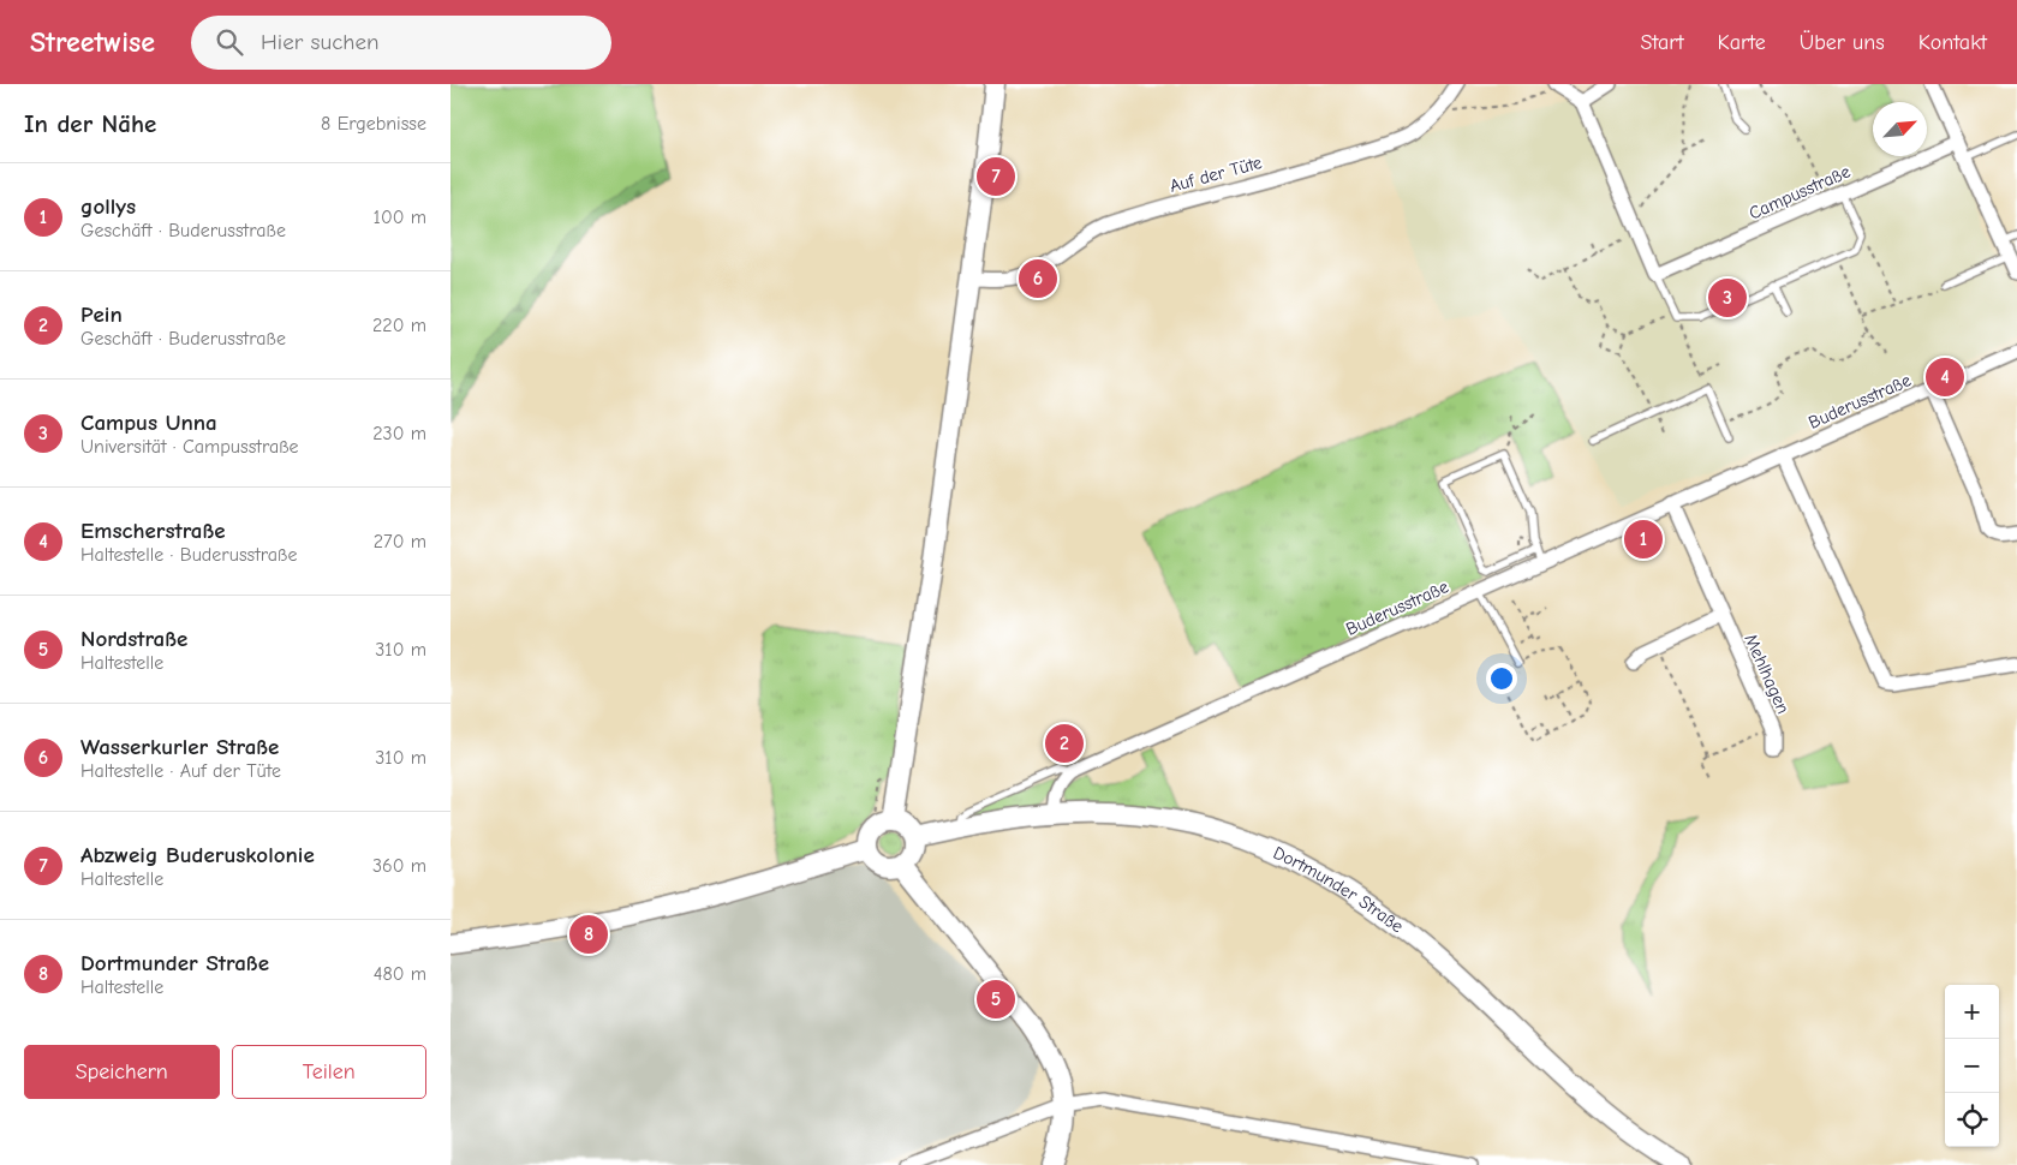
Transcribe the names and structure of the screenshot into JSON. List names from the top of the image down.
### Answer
{
  "streets": {
    "main road": ["Dortmunder Straße"],
    "street": [
      "Auf der Tüte",
      "Campusstraße",
      "Buderusstraße",
      "Mehlhagen"
    ]
  },
  "crossings": [
    ["Buderusstraße", "Mehlhagen"]
  ],
  "north": "top right",
  "page": {
    "header": "Streetwise",
    "search": "Hier suchen",
    "nav": [
      "Start",
      "Karte",
      "Über uns",
      "Kontakt"
    ],
    "heading": ["In der Nähe", "8 Ergebnisse"],
    "pins": [
      "7",
      "6",
      "3",
      "4",
      "1",
      "2",
      "8",
      "5"
    ],
    "list": [
      {
        "mark": "1",
        "name": "gollys",
        "note": "Geschäft · Buderusstraße",
        "value": "100 m"
      },
      {
        "mark": "2",
        "name": "Pein",
        "note": "Geschäft · Buderusstraße",
        "value": "220 m"
      },
      {
        "mark": "3",
        "name": "Campus Unna",
        "note": "Universität · Campusstraße",
        "value": "230 m"
      },
      {
        "mark": "4",
        "name": "Emscherstraße",
        "note": "Haltestelle · Buderusstraße",
        "value": "270 m"
      },
      {
        "mark": "5",
        "name": "Nordstraße",
        "note": "Haltestelle",
        "value": "310 m"
      },
      {
        "mark": "6",
        "name": "Wasserkurler Straße",
        "note": "Haltestelle · Auf der Tüte",
        "value": "310 m"
      },
      {
        "mark": "7",
        "name": "Abzweig Buderuskolonie",
        "note": "Haltestelle",
        "value": "360 m"
      },
      {
        "mark": "8",
        "name": "Dortmunder Straße",
        "note": "Haltestelle",
        "value": "480 m"
      }
    ],
    "map_buttons": ["+", "−"],
    "buttons": ["Speichern", "Teilen"]
  }
}
